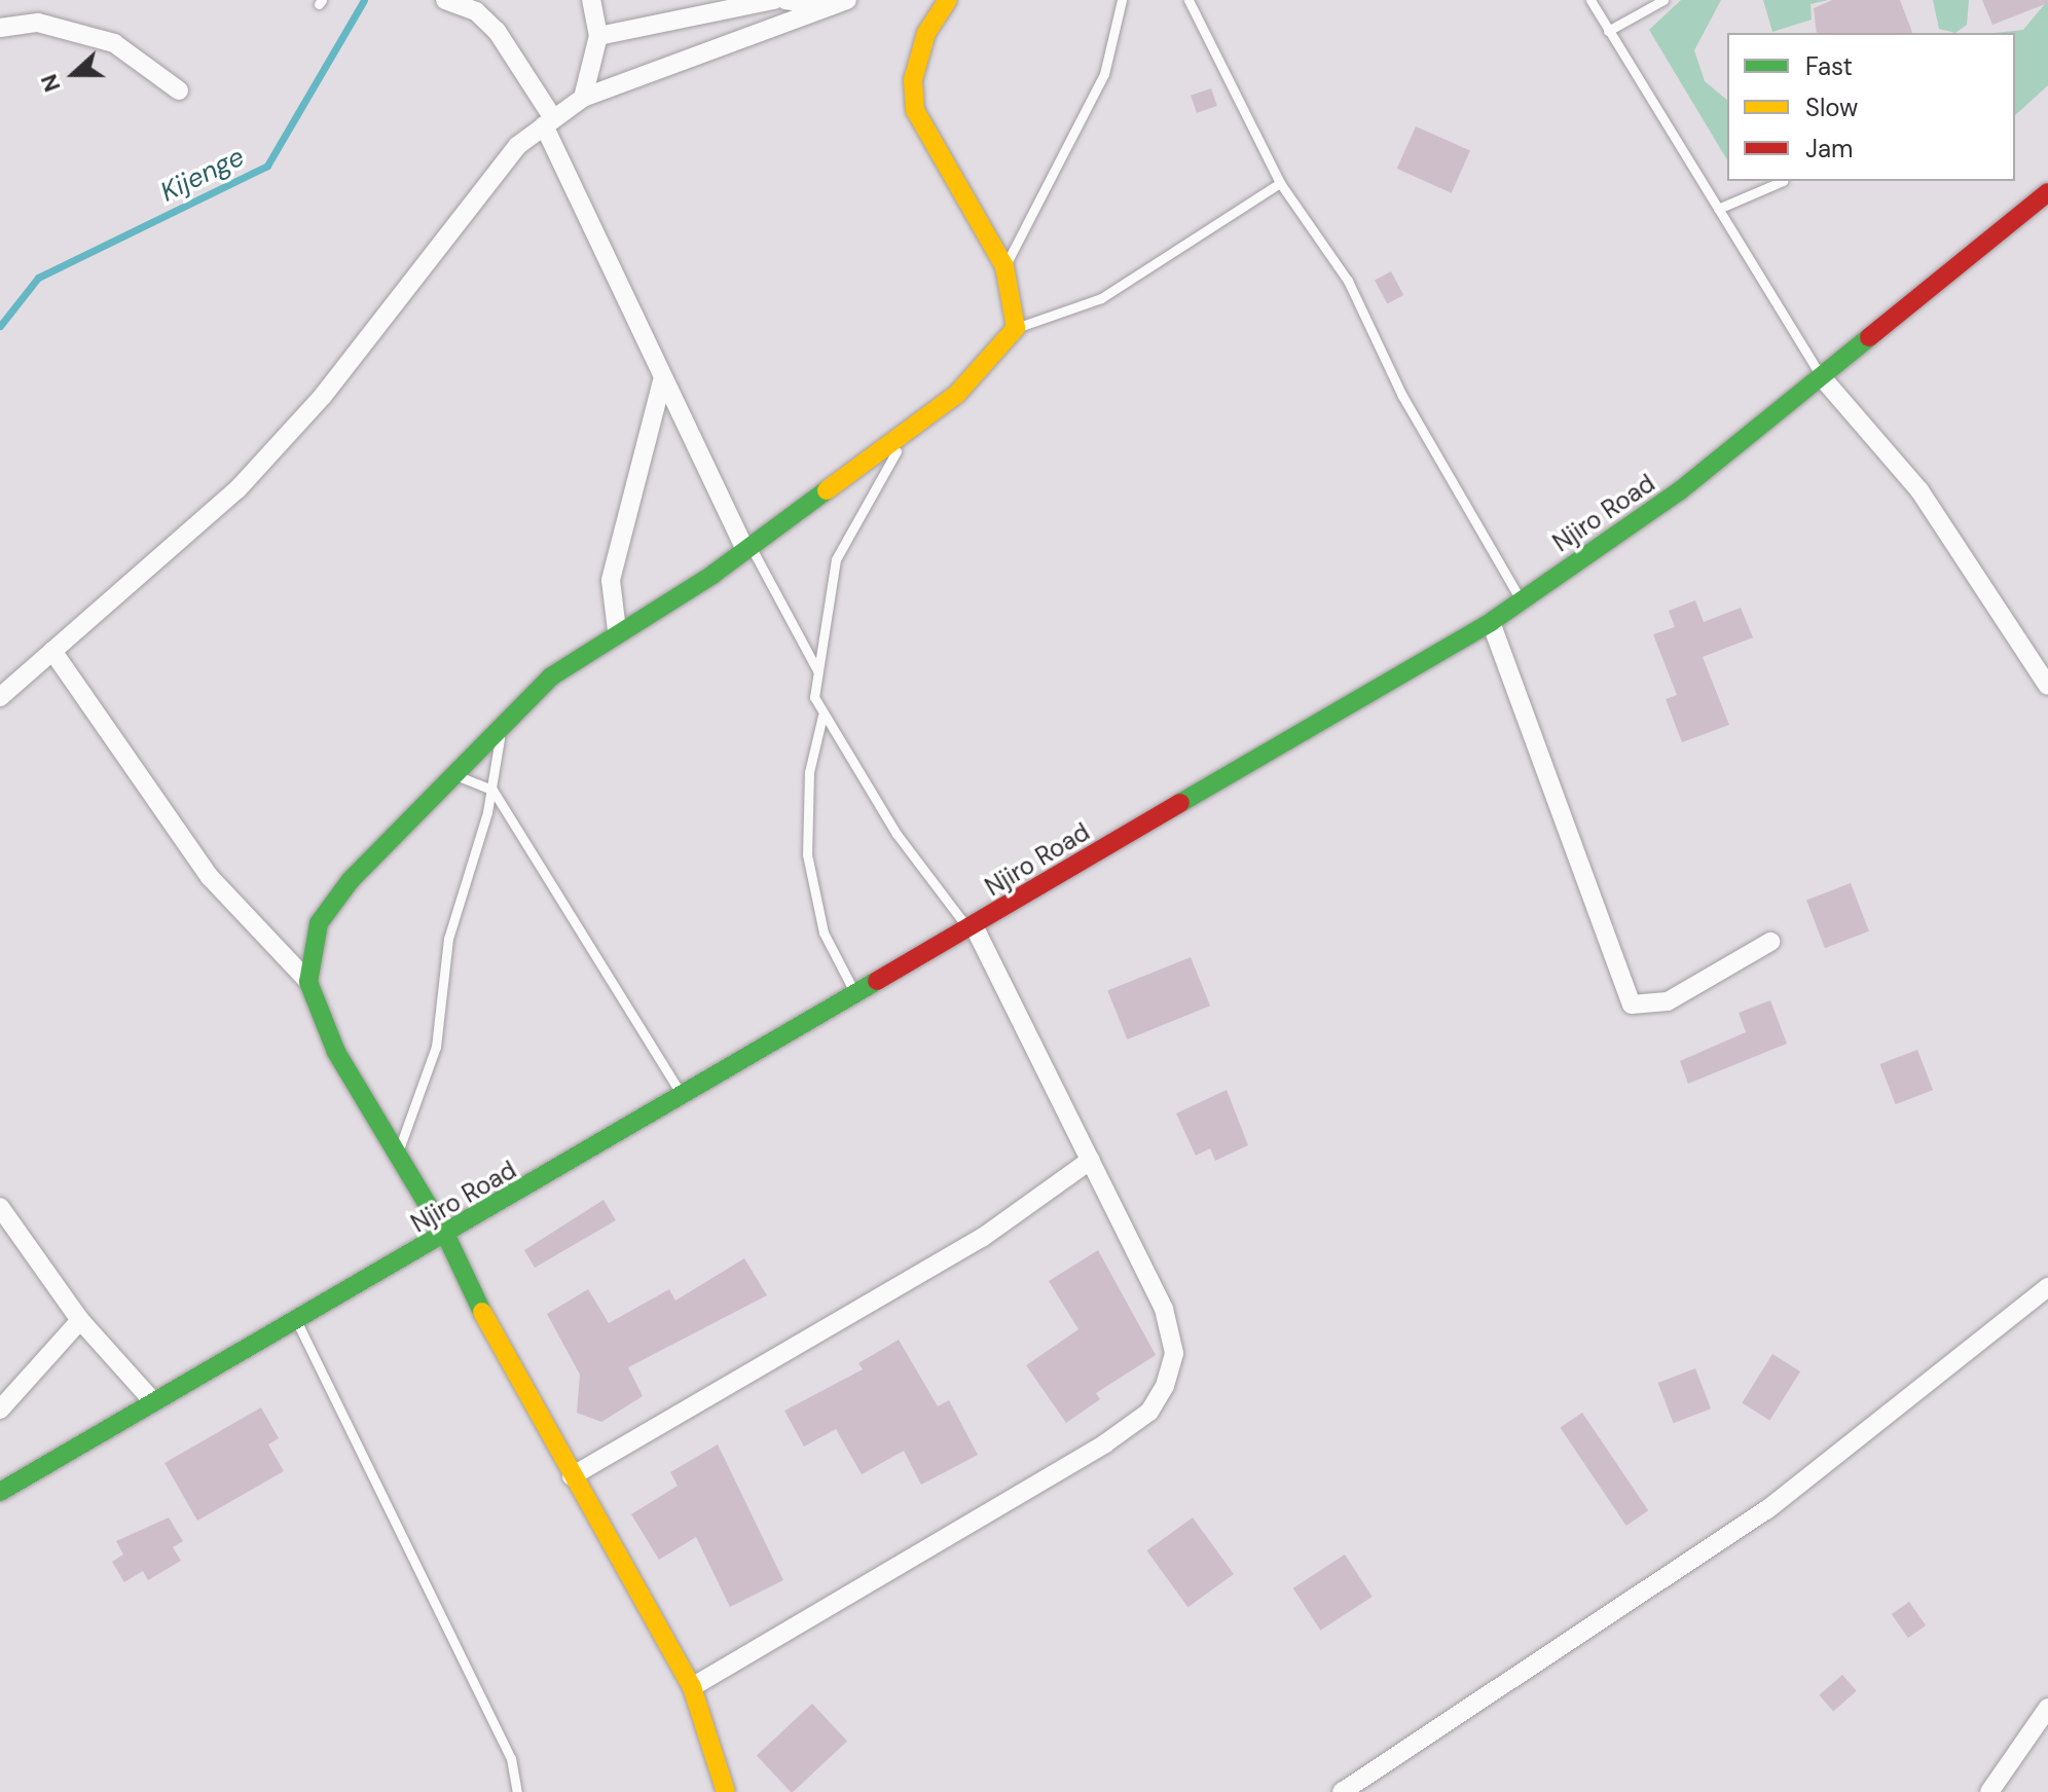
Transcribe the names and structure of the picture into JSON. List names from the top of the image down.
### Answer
{
  "streets": {
    "street": ["Njiro Road"]
  },
  "water": ["Kijenge"],
  "legend": ["Fast", "Slow", "Jam"],
  "north": "left"
}
